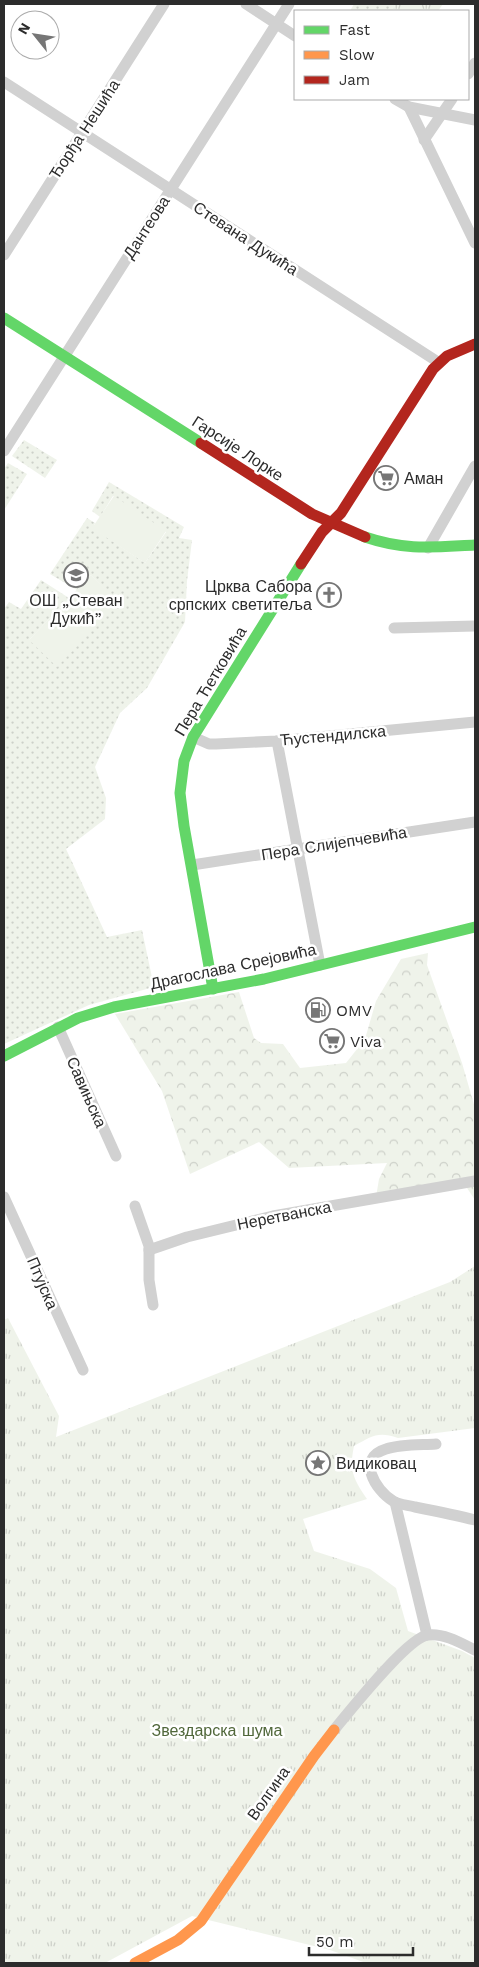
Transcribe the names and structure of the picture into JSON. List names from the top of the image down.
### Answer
{
  "streets": {
    "street": [
      "Ђорђа Нешића",
      "Дантеова",
      "Стевана Дукића",
      "Гарсије Лорке",
      "Пера Ћетковића",
      "Ћустендилска",
      "Пера Слијепчевића",
      "Драгослава Срејовића",
      "Савињска",
      "Неретванска",
      "Птујска",
      "Волгина"
    ]
  },
  "crossings": [
    ["Ђорђа Нешића", "Стевана Дукића"],
    ["Дантеова", "Стевана Дукића"],
    ["Дантеова", "Гарсије Лорке"],
    ["Стевана Дукића", "Пера Ћетковића"],
    ["Гарсије Лорке", "Пера Ћетковића"],
    ["Пера Ћетковића", "Ћустендилска"],
    ["Пера Ћетковића", "Пера Слијепчевића"],
    ["Пера Ћетковића", "Драгослава Срејовића"],
    ["Драгослава Срејовића", "Савињска"]
  ],
  "parks": ["Звездарска шума"],
  "places": {
    "supermarket": ["Аман", "Viva"],
    "school or university": ["ОШ „Стеван Дукић”"],
    "church": ["Црква Сабора српских светитеља"],
    "fuel station": ["OMV"],
    "place": ["Видиковац"]
  },
  "legend": ["Fast", "Slow", "Jam"],
  "scale_bar": "50 m",
  "north": "top left"
}
